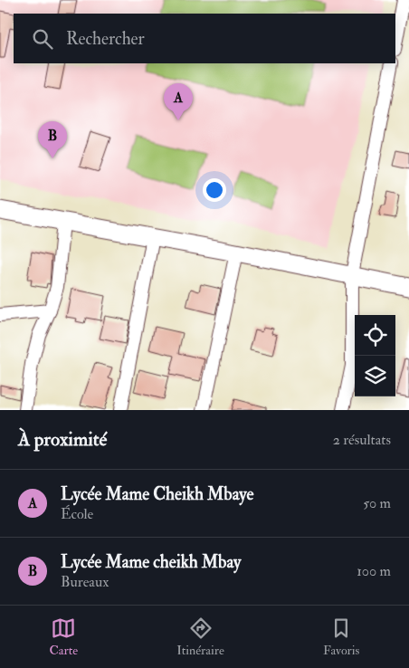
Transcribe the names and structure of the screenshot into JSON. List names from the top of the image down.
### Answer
{
  "page": {
    "search": "Rechercher",
    "pins": ["A", "B"],
    "heading": ["À proximité", "2 résultats"],
    "list": [
      {
        "mark": "A",
        "name": "Lycée Mame Cheikh Mbaye",
        "note": "École",
        "value": "50 m"
      },
      {
        "mark": "B",
        "name": "Lycée Mame cheikh Mbay",
        "note": "Bureaux",
        "value": "100 m"
      }
    ],
    "nav": ["Carte", "Itinéraire", "Favoris"]
  }
}
